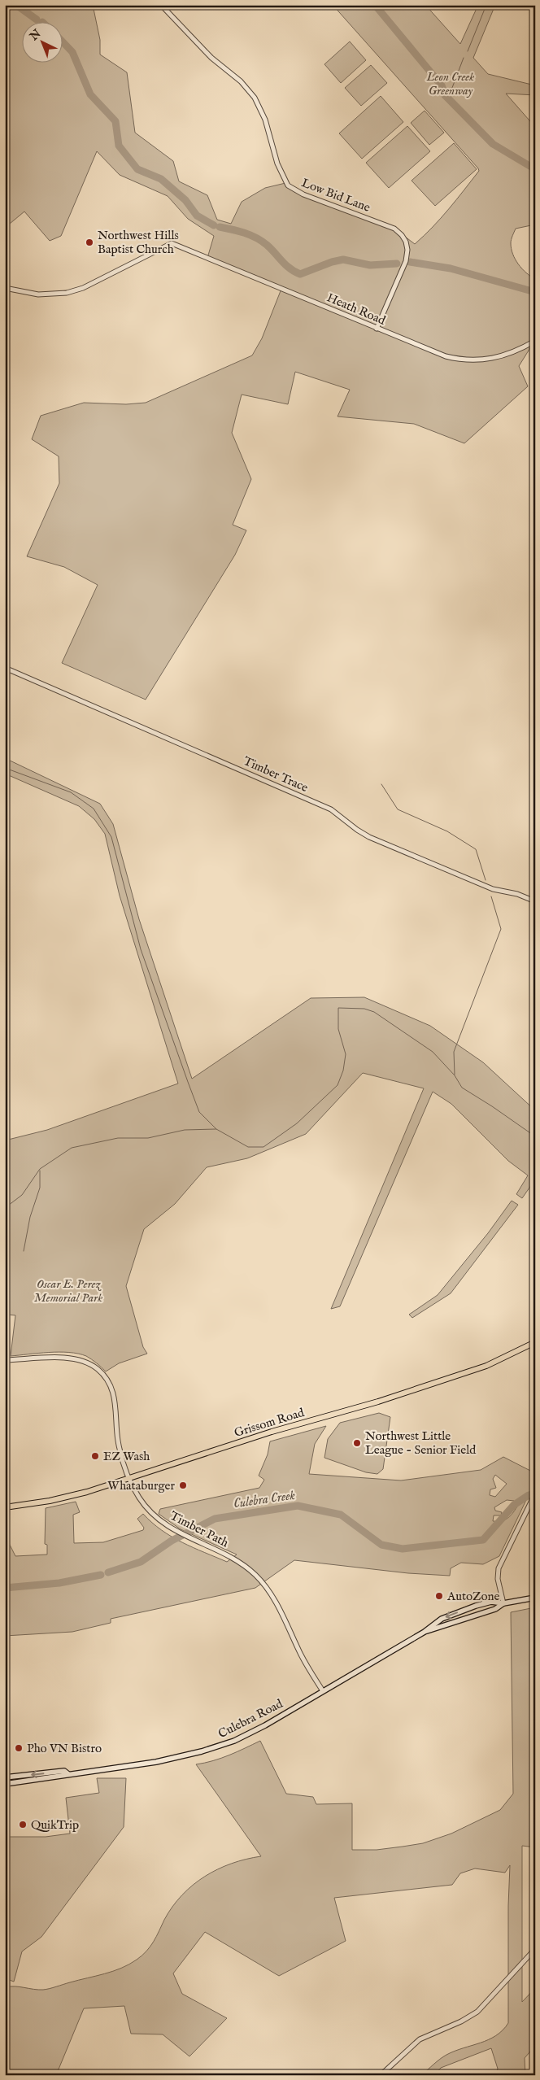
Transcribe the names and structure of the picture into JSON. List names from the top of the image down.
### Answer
{
  "streets": {
    "main road": ["Grissom Road", "Culebra Road"],
    "street": [
      "Low Bid Lane",
      "Heath Road",
      "Timber Trace",
      "Timber Path"
    ]
  },
  "crossings": [
    ["Low Bid Lane", "Heath Road"],
    ["Grissom Road", "Timber Path"],
    ["Timber Path", "Culebra Road"]
  ],
  "water": ["Culebra Creek"],
  "parks": ["Leon Creek Greenway", "Oscar E. Perez Memorial Park"],
  "places": [
    "Northwest Hills Baptist Church",
    "Northwest Little League - Senior Field",
    "EZ Wash",
    "Whataburger",
    "AutoZone",
    "Pho VN Bistro",
    "QuikTrip"
  ],
  "north": "top left"
}
